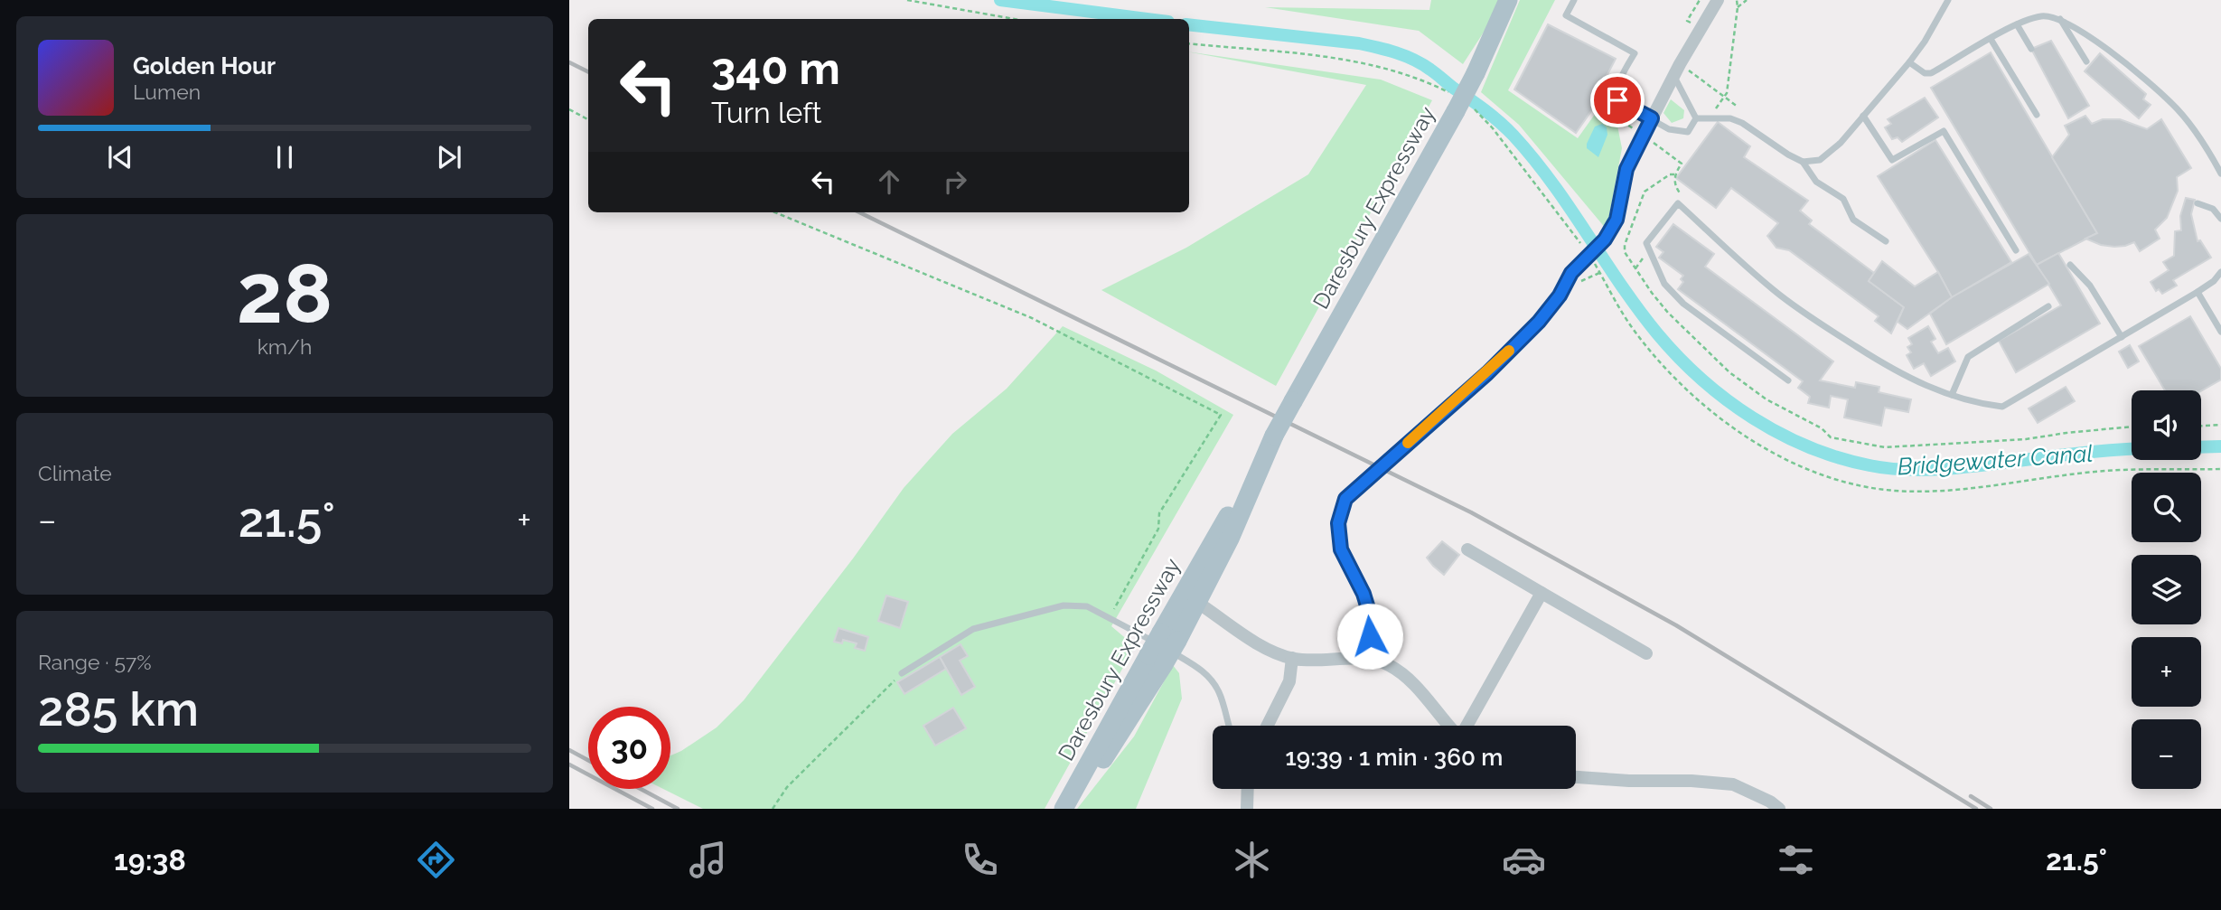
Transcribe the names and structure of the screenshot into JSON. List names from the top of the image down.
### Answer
{
  "streets": {
    "main road": ["Daresbury Expressway"]
  },
  "water": ["Bridgewater Canal"],
  "page": {
    "turn": ["340 m", "Turn left"],
    "song": ["Golden Hour", "Lumen"],
    "tile": [
      ["28", "km/h"],
      "Climate",
      ["Range · 57%", "285 km"]
    ],
    "map_buttons": ["+", "−"],
    "heat": ["−", "21.5°", "+"],
    "limit": "30",
    "trip": "19:39 · 1 min · 360 m",
    "tabs": ["19:38", "21.5°"]
  }
}
